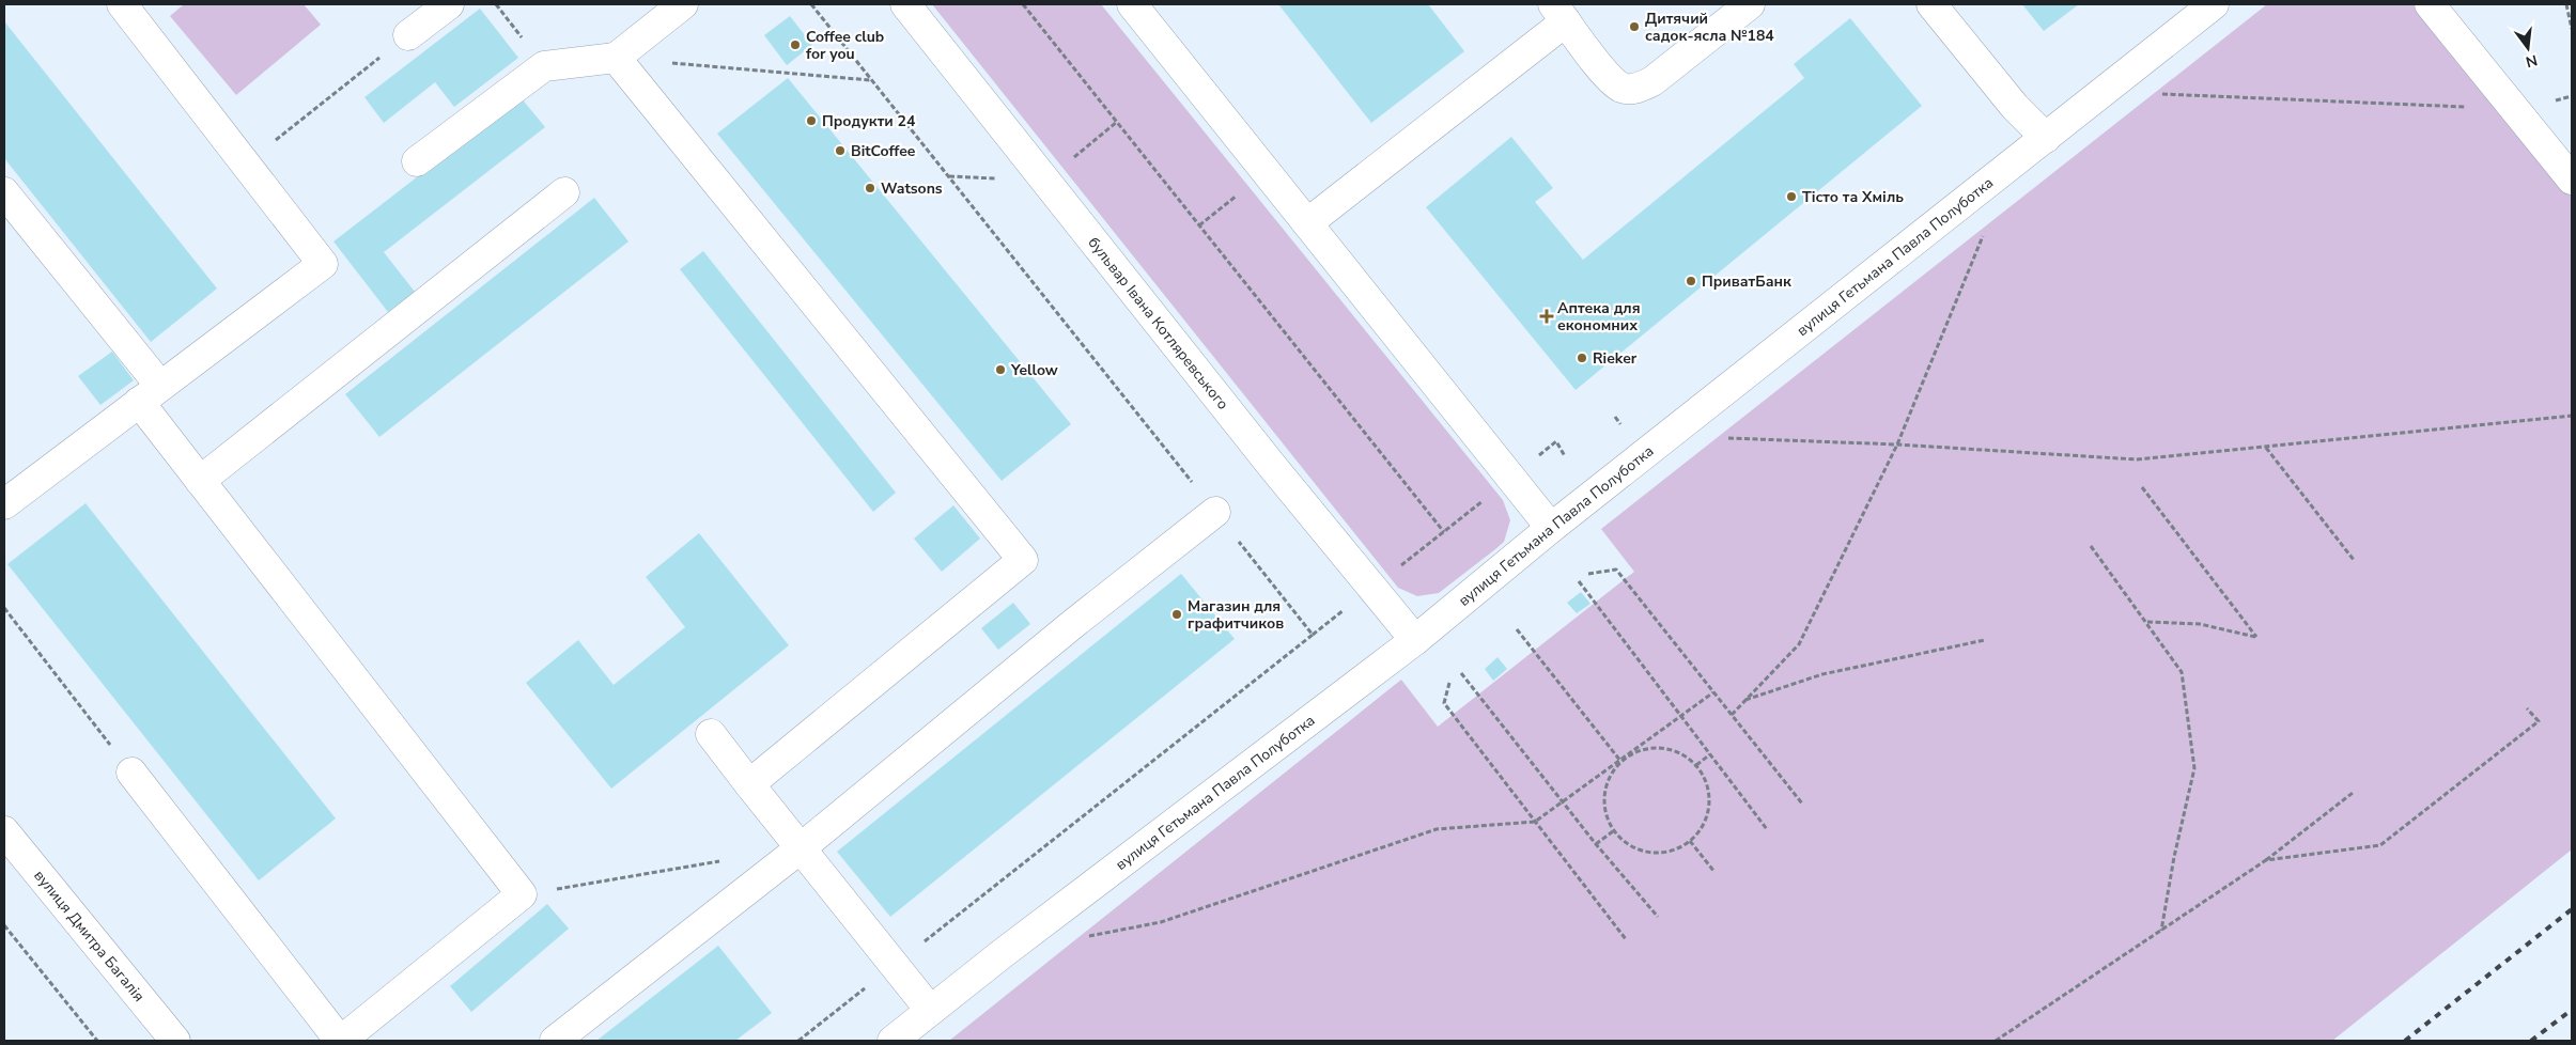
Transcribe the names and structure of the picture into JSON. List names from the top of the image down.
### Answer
{
  "streets": {
    "street": ["вулиця Гетьмана Павла Полуботка", "бульвар Івана Котляревського", "вулиця Дмитра Багалія"]
  },
  "crossings": [
    ["вулиця Гетьмана Павла Полуботка", "бульвар Івана Котляревського"]
  ],
  "places": {
    "other": [
      "Дитячий садок-ясла №184",
      "Coffee club for you",
      "Продукти 24",
      "BitCoffee",
      "Watsons",
      "Тісто та Хміль",
      "ПриватБанк",
      "Rieker",
      "Yellow",
      "Магазин для графитчиков"
    ],
    "health": ["Аптека для економних"]
  },
  "north": "bottom"
}
